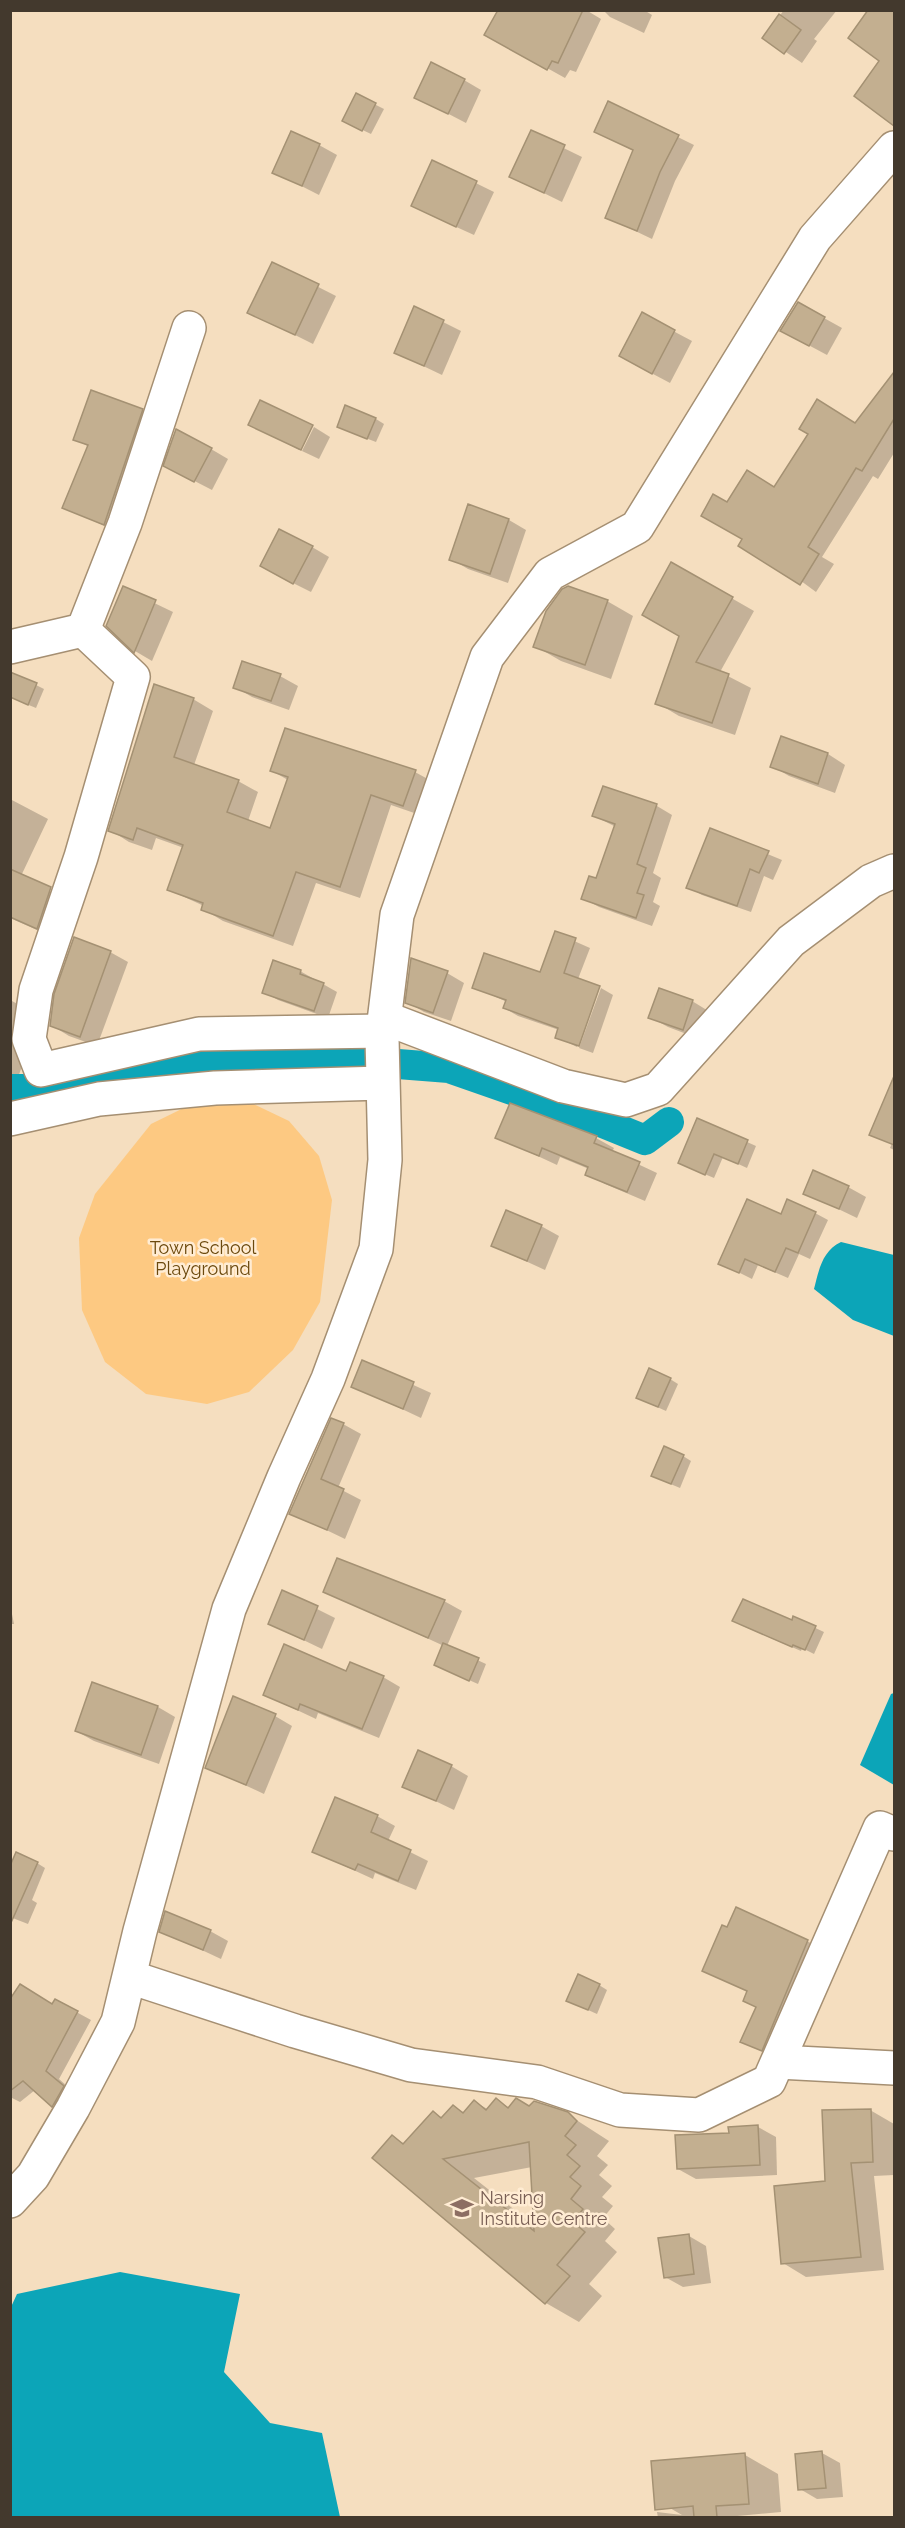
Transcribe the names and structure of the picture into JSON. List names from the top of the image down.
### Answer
{
  "parks": ["Town School Playground"],
  "places": {
    "school or university": ["Narsing Institute Centre"]
  }
}
